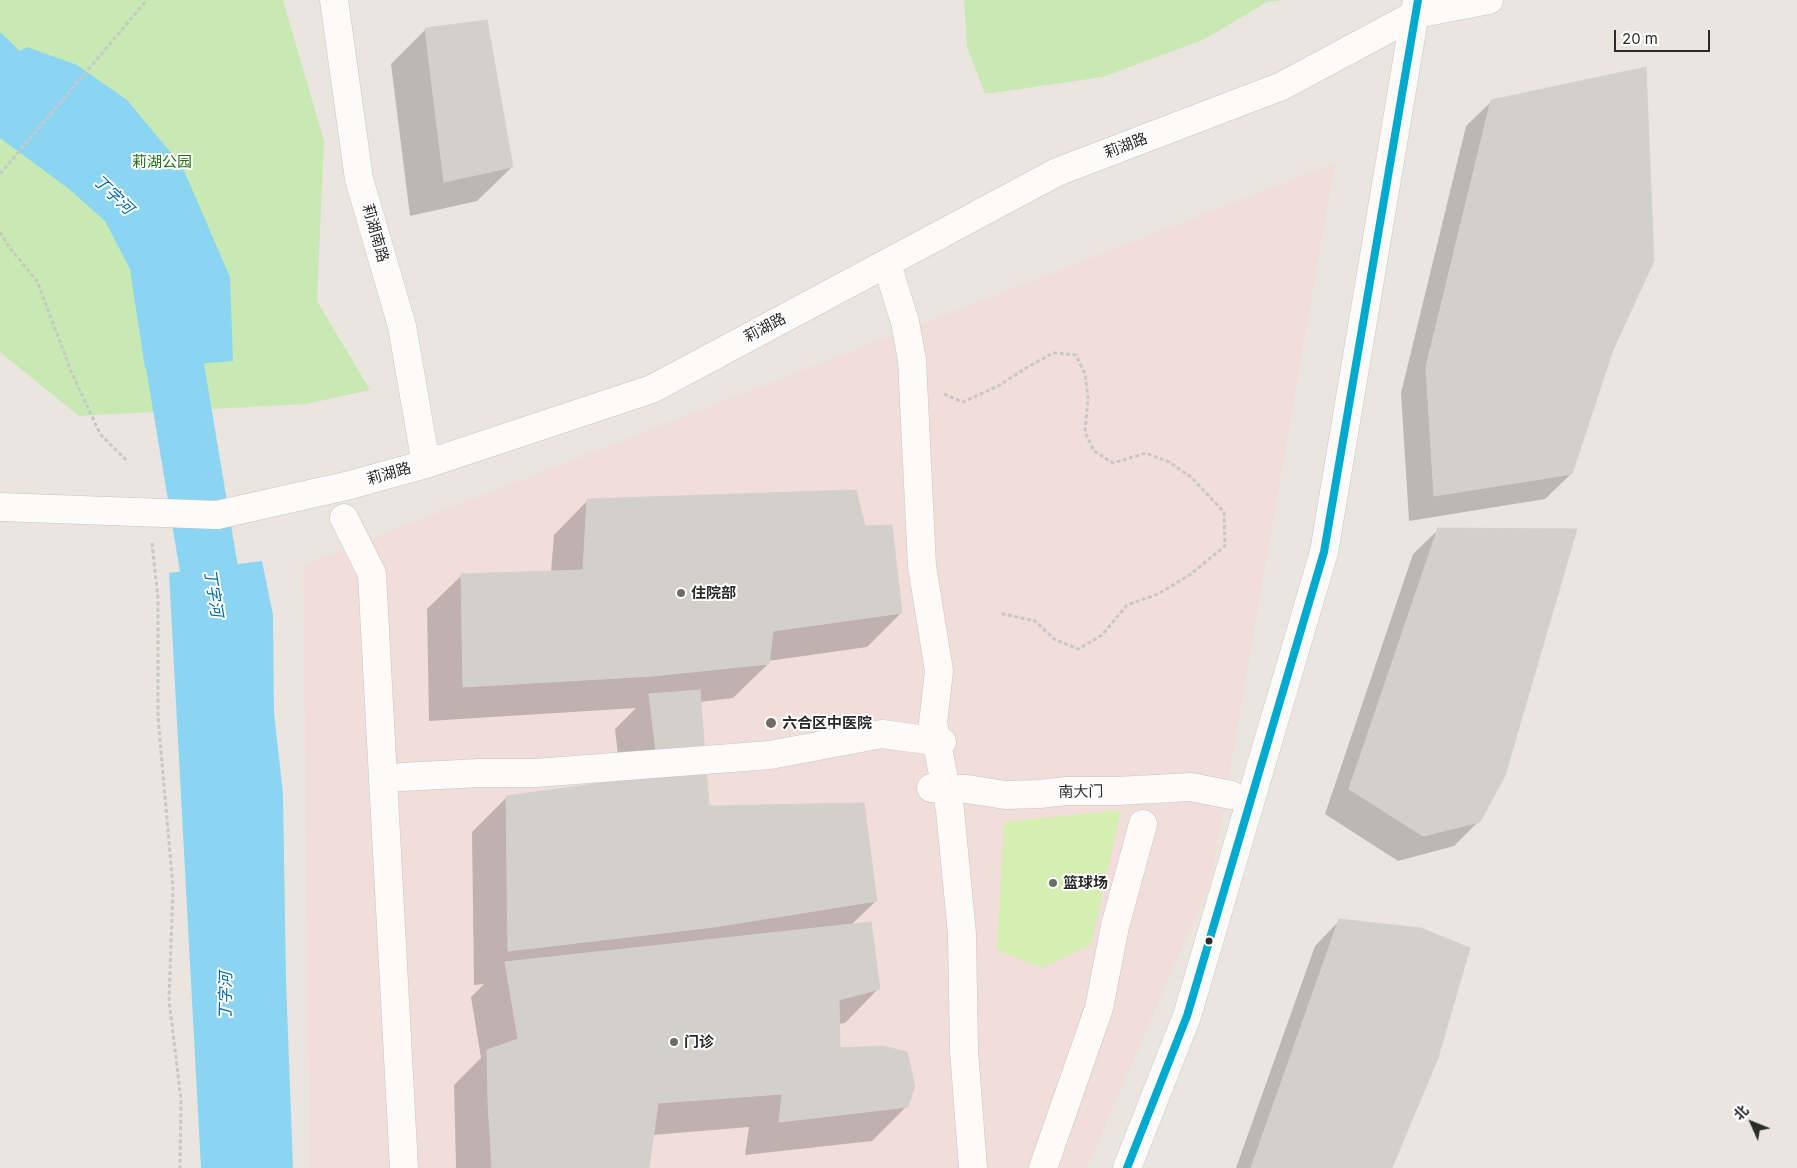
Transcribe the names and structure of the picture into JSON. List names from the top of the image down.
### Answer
{
  "streets": {
    "street": ["莉湖路", "莉湖南路", "南大门"]
  },
  "crossings": [
    ["莉湖路", "莉湖南路"]
  ],
  "water": ["丁字河"],
  "parks": ["莉湖公园"],
  "places": [
    "住院部",
    "六合区中医院",
    "篮球场",
    "门诊"
  ],
  "scale_bar": "20 m",
  "north": "top left"
}
